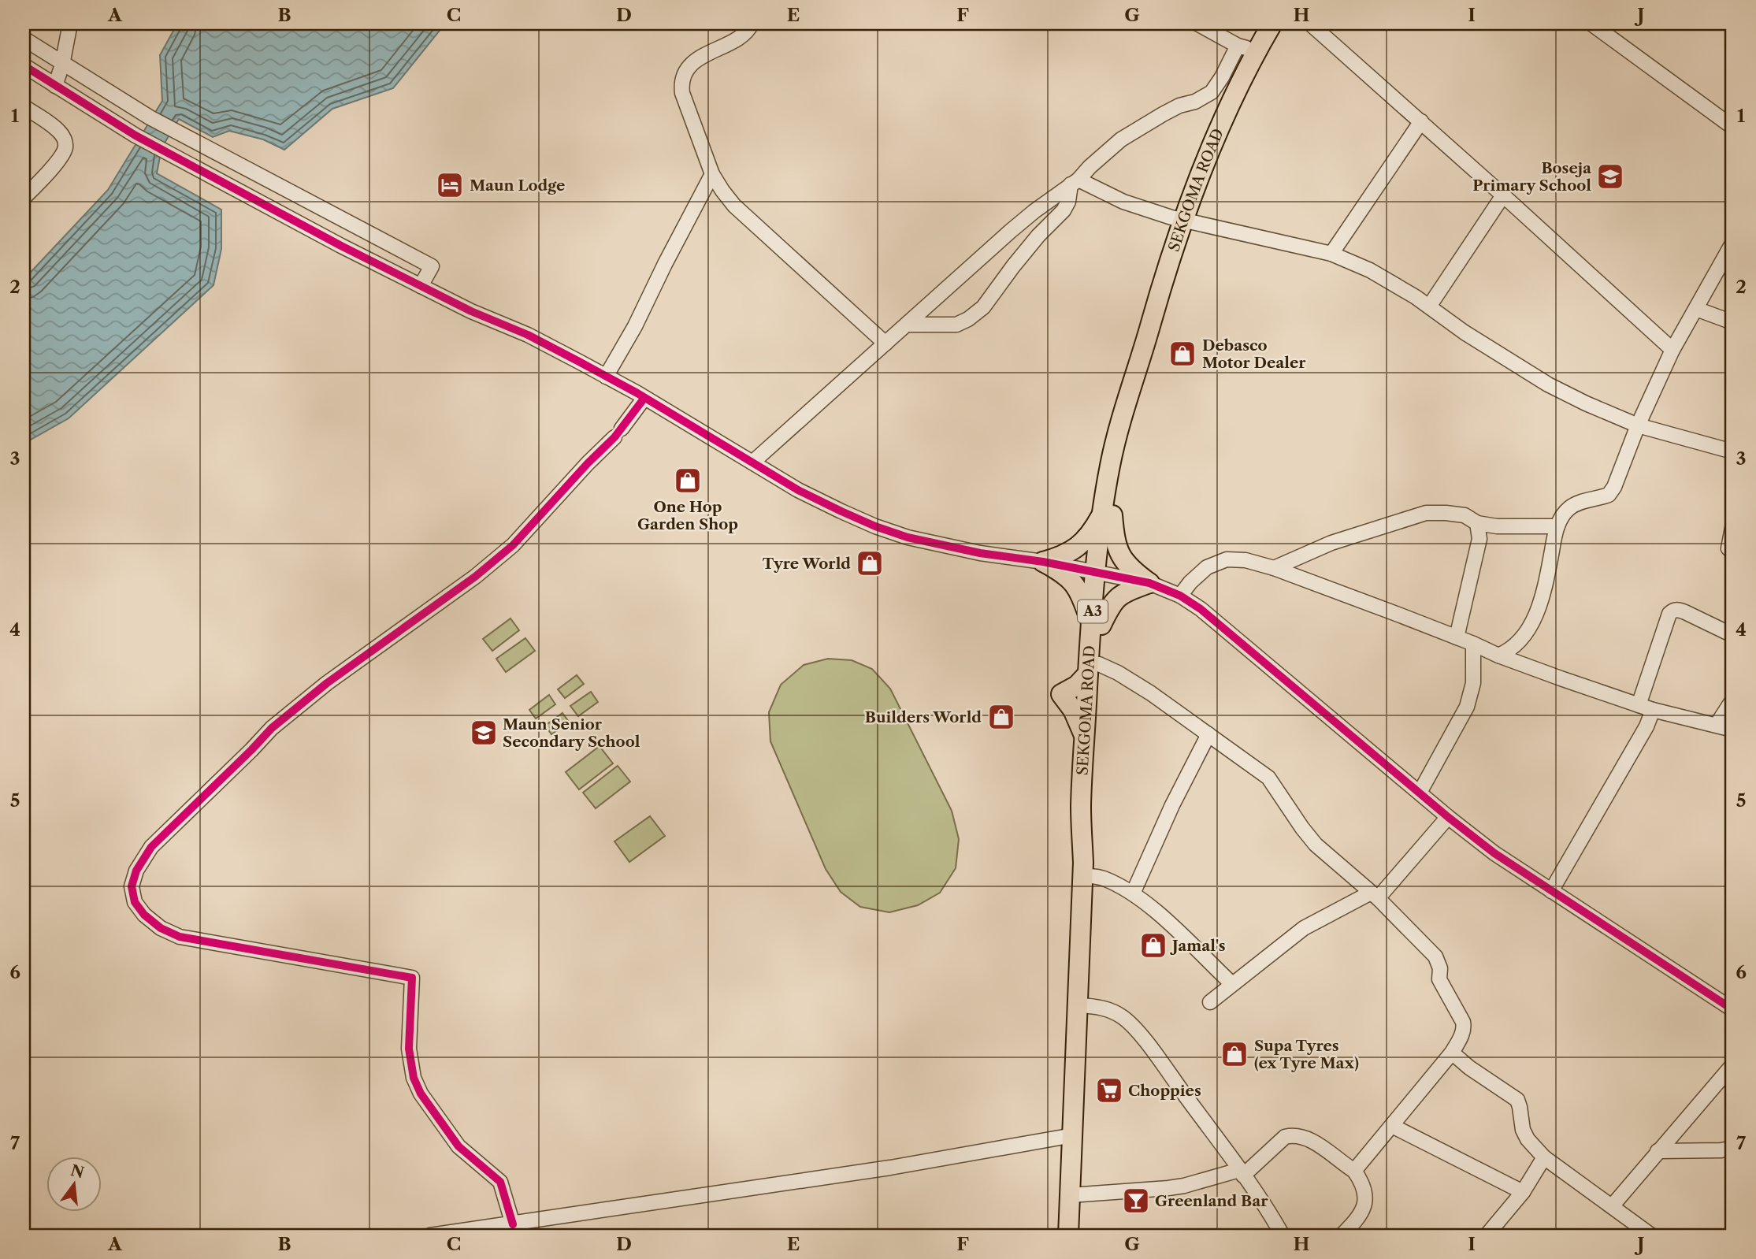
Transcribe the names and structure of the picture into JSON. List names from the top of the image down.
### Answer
{
  "streets": {
    "highway": ["SEKGOMA ROAD", "A3"]
  },
  "places": {
    "school or university": ["Boseja Primary School", "Maun Senior Secondary School"],
    "hotel": ["Maun Lodge"],
    "shop": [
      "Debasco Motor Dealer",
      "One Hop Garden Shop",
      "Tyre World",
      "Builders World",
      "Jamal's",
      "Supa Tyres (ex Tyre Max)"
    ],
    "supermarket": ["Choppies"],
    "bar": ["Greenland Bar"]
  },
  "north": "top",
  "grid": {
    "columns": [
      "A",
      "B",
      "C",
      "D",
      "E",
      "F",
      "G",
      "H",
      "I",
      "J"
    ],
    "rows": [
      "1",
      "2",
      "3",
      "4",
      "5",
      "6",
      "7"
    ]
  }
}
